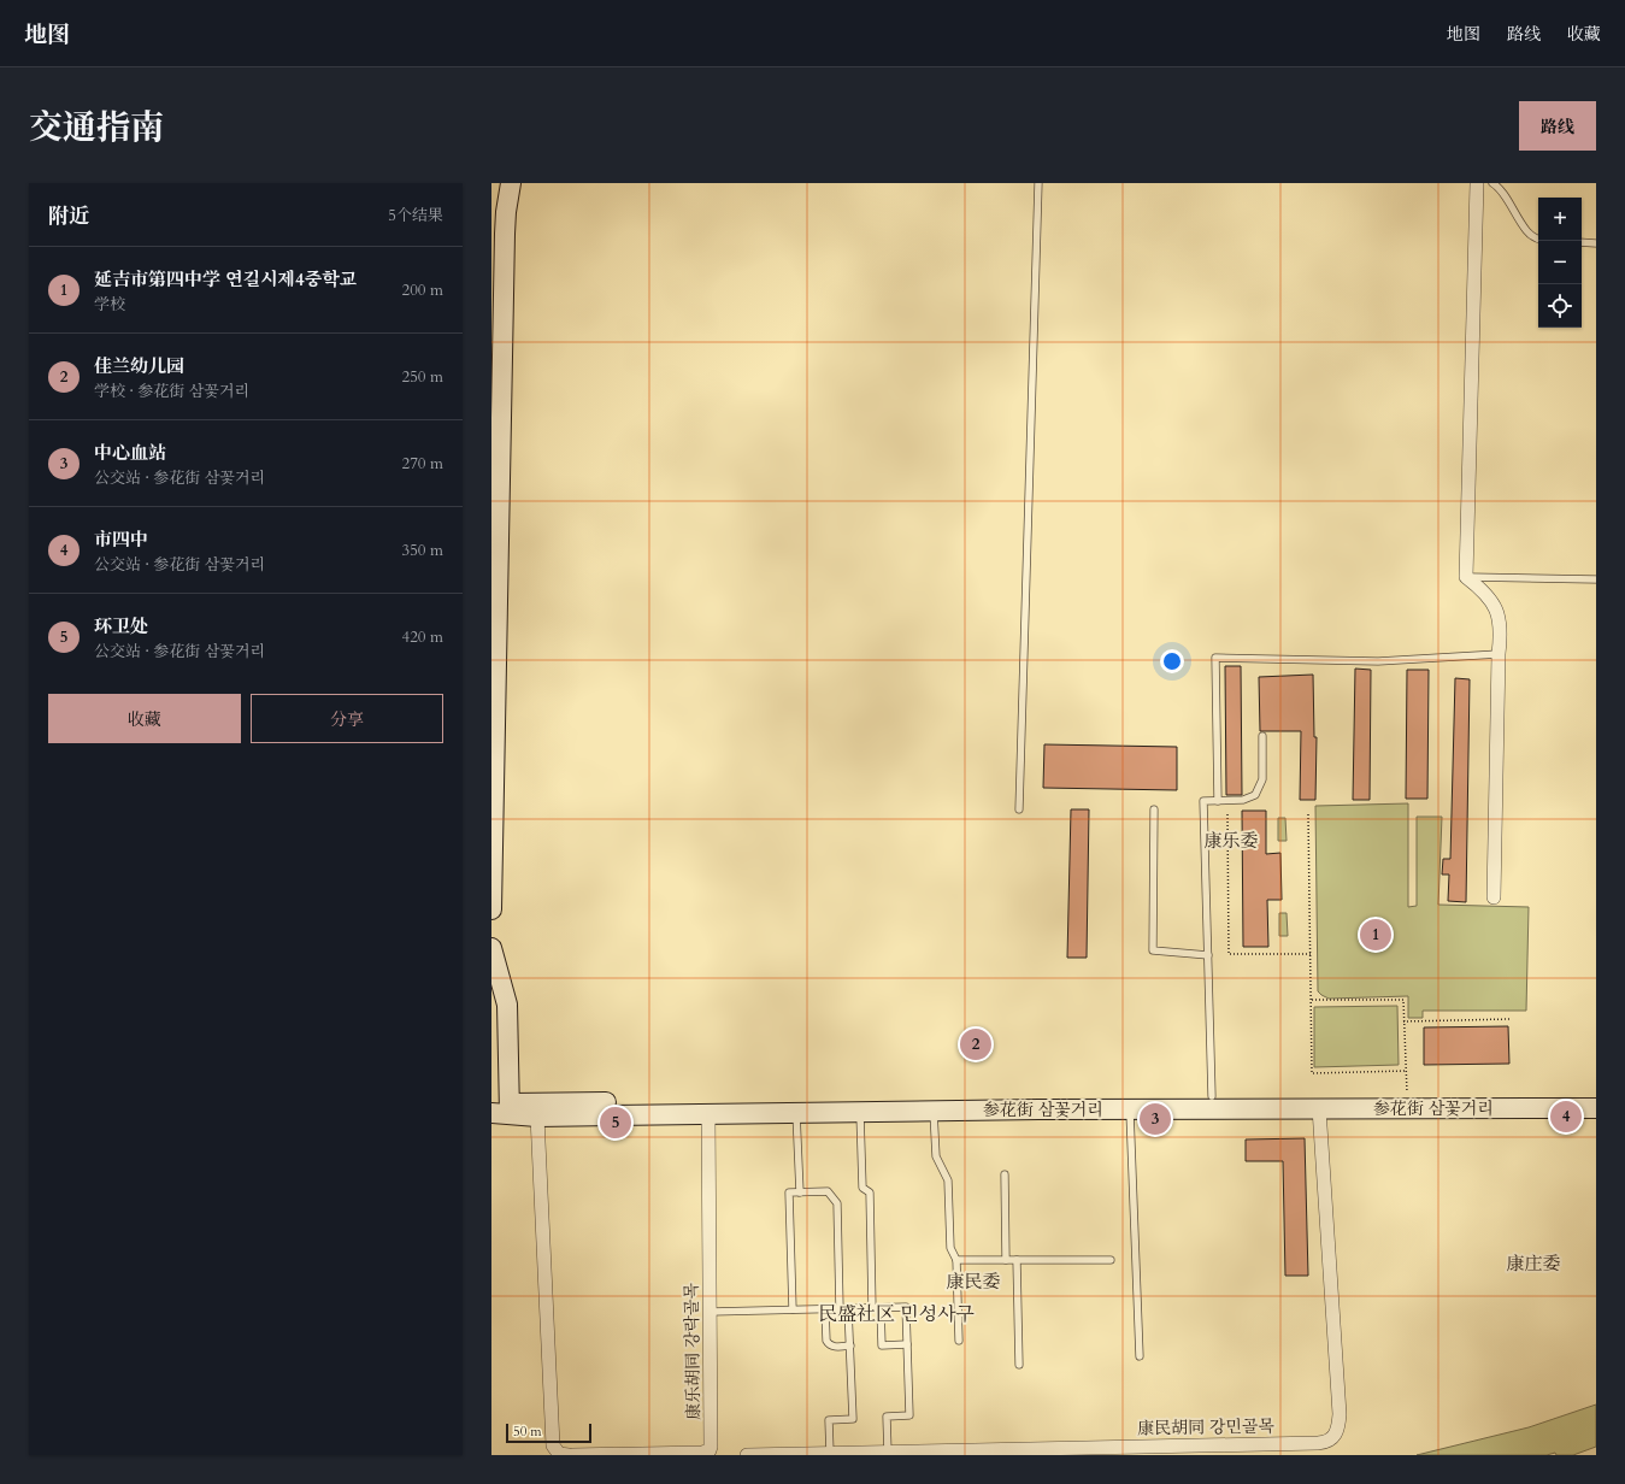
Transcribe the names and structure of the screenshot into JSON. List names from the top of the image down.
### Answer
{
  "streets": {
    "main road": ["参花街 삼꽃거리"],
    "street": ["康乐胡同 강락골목", "康民胡同 강민골목"]
  },
  "crossings": [
    ["参花街 삼꽃거리", "康乐胡同 강락골목"],
    ["参花街 삼꽃거리", "康民胡同 강민골목"]
  ],
  "districts": [
    "康乐委",
    "康庄委",
    "康民委",
    "民盛社区 민성사구"
  ],
  "scale_bar": "50 m",
  "page": {
    "header": "地图",
    "nav": ["地图", "路线", "收藏"],
    "title": "交通指南",
    "buttons": [
      "路线",
      ["收藏", "分享"]
    ],
    "heading": ["附近", "5个结果"],
    "map_buttons": ["+", "−"],
    "list": [
      {
        "mark": "1",
        "name": "延吉市第四中学 연길시제4중학교",
        "note": "学校",
        "value": "200 m"
      },
      {
        "mark": "2",
        "name": "佳兰幼儿园",
        "note": "学校 · 参花街 삼꽃거리",
        "value": "250 m"
      },
      {
        "mark": "3",
        "name": "中心血站",
        "note": "公交站 · 参花街 삼꽃거리",
        "value": "270 m"
      },
      {
        "mark": "4",
        "name": "市四中",
        "note": "公交站 · 参花街 삼꽃거리",
        "value": "350 m"
      },
      {
        "mark": "5",
        "name": "环卫处",
        "note": "公交站 · 参花街 삼꽃거리",
        "value": "420 m"
      }
    ],
    "pins": [
      "1",
      "2",
      "4",
      "3",
      "5"
    ],
    "scale": "50 m"
  }
}
